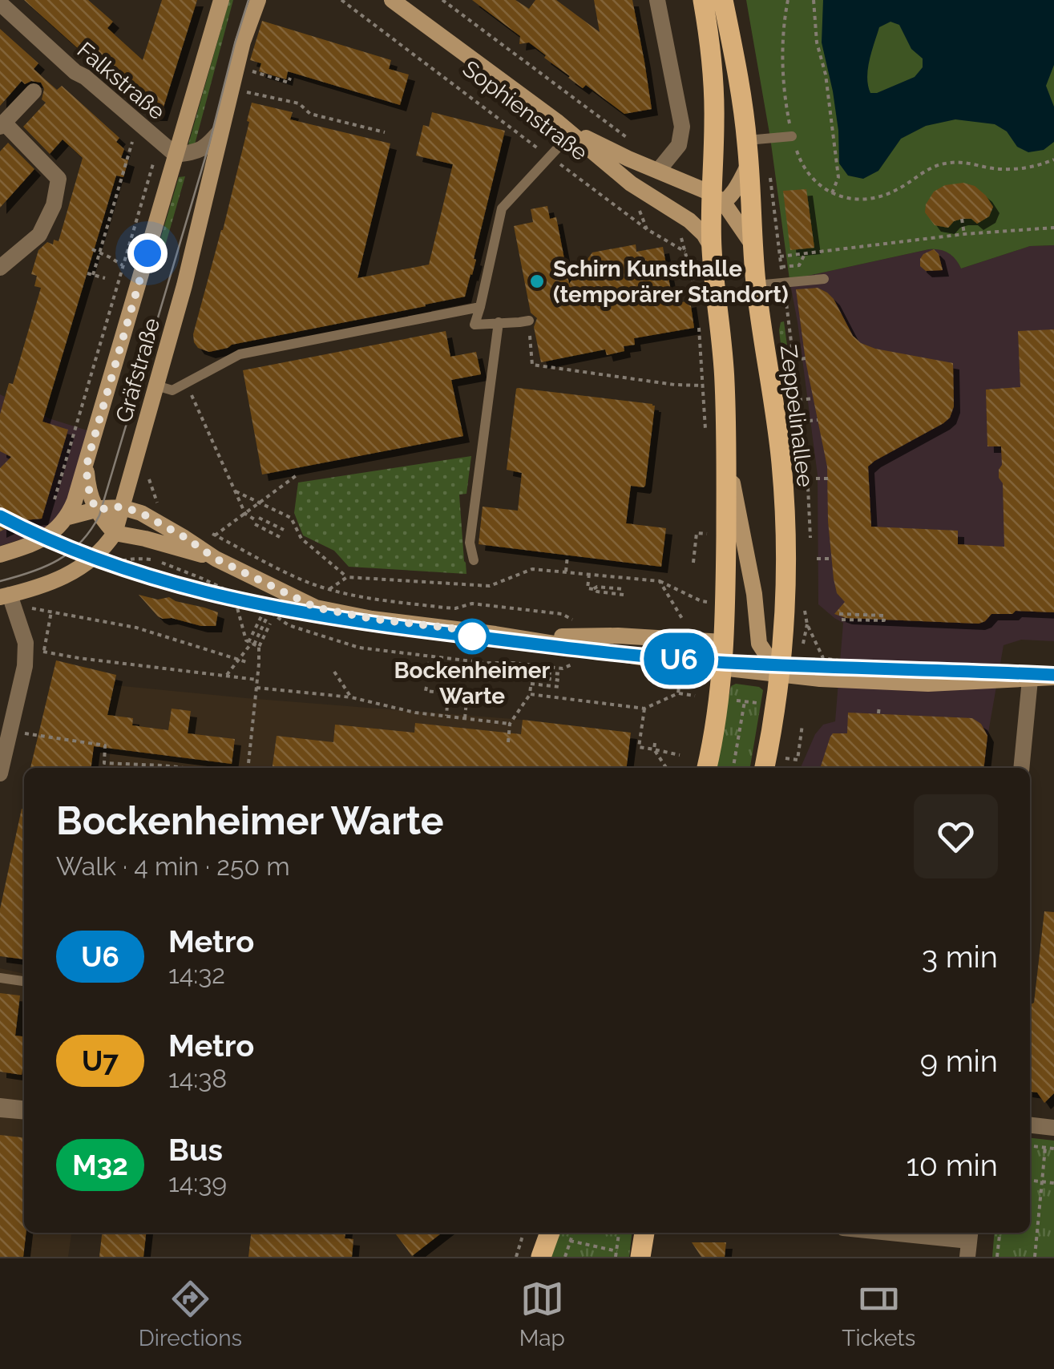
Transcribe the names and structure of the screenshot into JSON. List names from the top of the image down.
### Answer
{
  "streets": {
    "main road": ["Zeppelinallee"],
    "street": ["Falkstraße", "Sophienstraße", "Gräfstraße"]
  },
  "crossings": [
    ["Falkstraße", "Gräfstraße"]
  ],
  "places": ["Schirn Kunsthalle (temporärer Standort)", "Bockenheimer Warte"],
  "lines": ["metro line U6"],
  "page": {
    "on_map": "U6",
    "heading": ["Bockenheimer Warte", "Walk · 4 min · 250 m"],
    "list": [
      {
        "mark": "U6",
        "name": "Metro",
        "note": "14:32",
        "value": "3 min"
      },
      {
        "mark": "U7",
        "name": "Metro",
        "note": "14:38",
        "value": "9 min"
      },
      {
        "mark": "M32",
        "name": "Bus",
        "note": "14:39",
        "value": "10 min"
      }
    ],
    "tabs": ["Directions", "Map", "Tickets"]
  }
}
